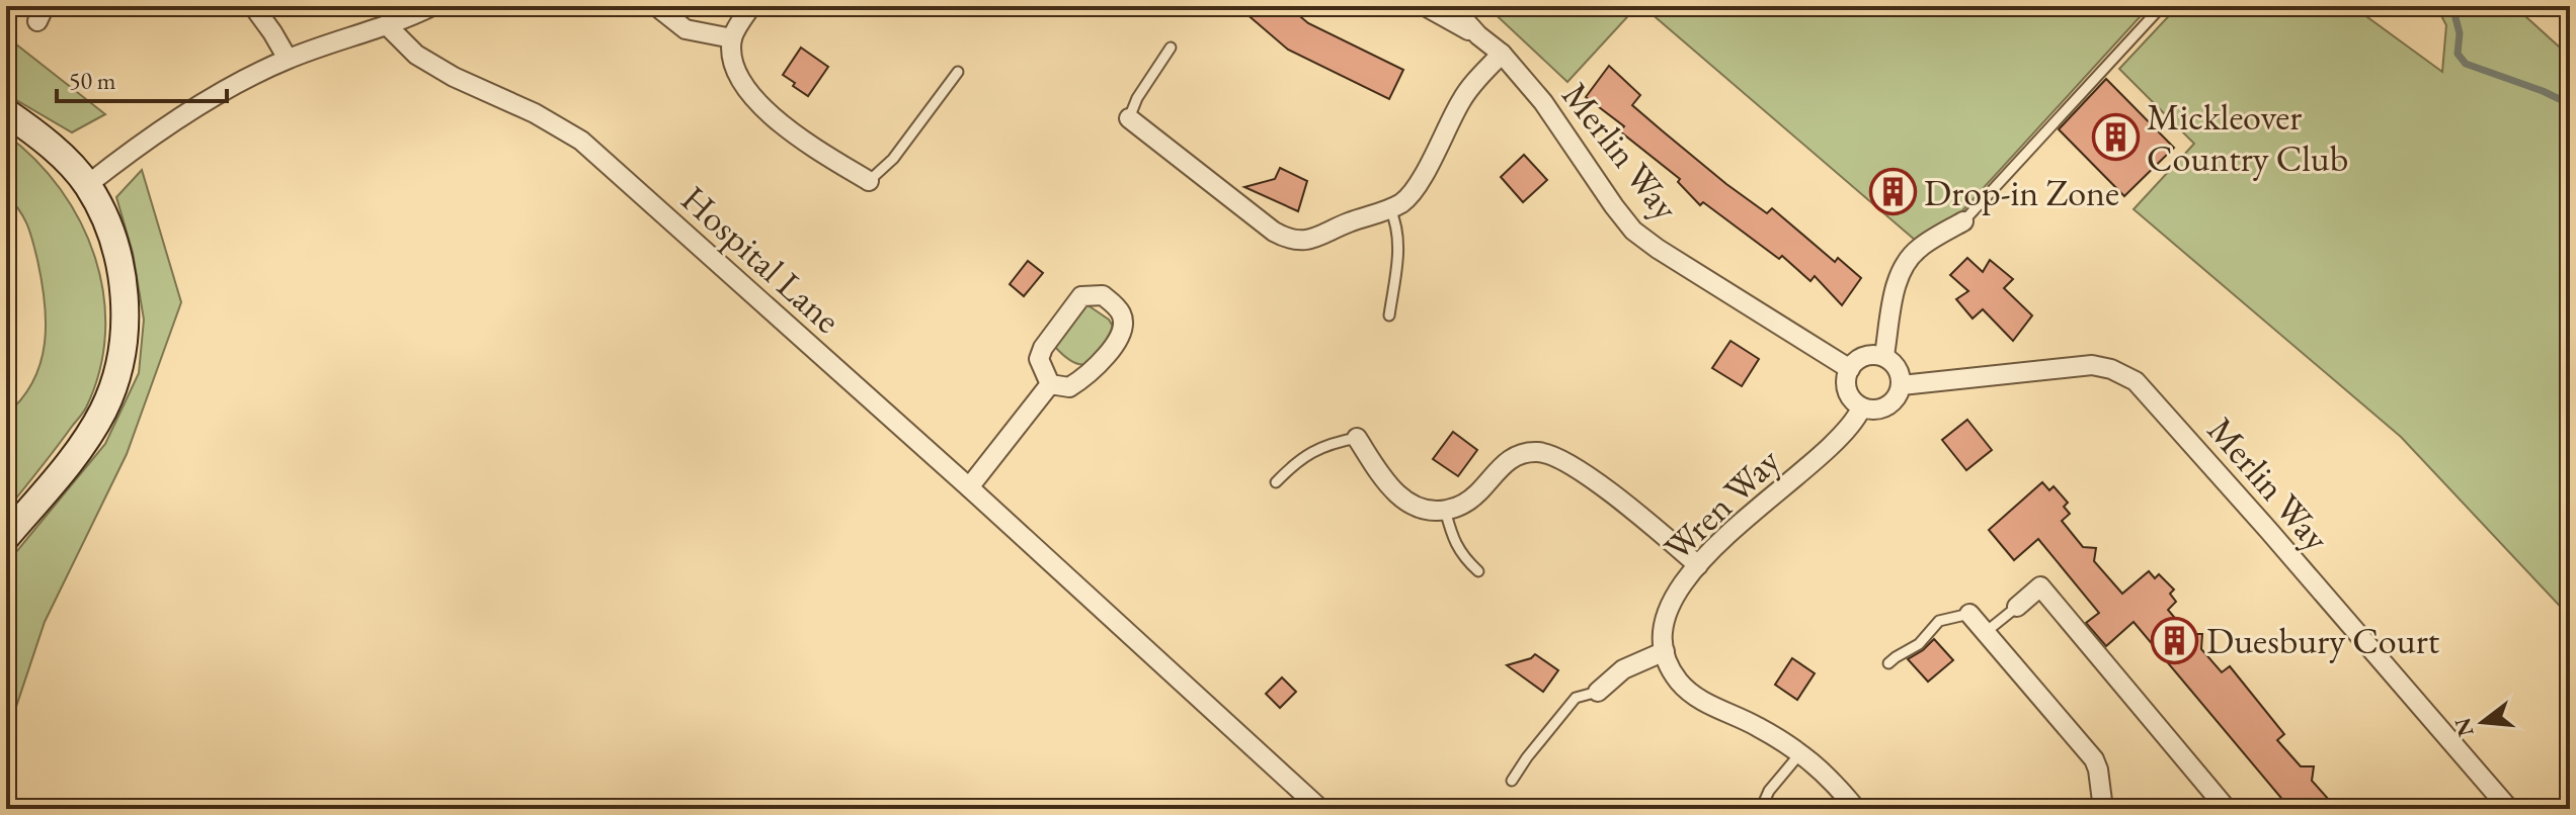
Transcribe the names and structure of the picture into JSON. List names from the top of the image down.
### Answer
{
  "streets": {
    "street": ["Merlin Way", "Hospital Lane", "Wren Way"]
  },
  "crossings": [
    ["Merlin Way", "Wren Way"]
  ],
  "places": {
    "building": ["Mickleover Country Club", "Drop-in Zone", "Duesbury Court"]
  },
  "scale_bar": "50 m",
  "north": "left"
}
